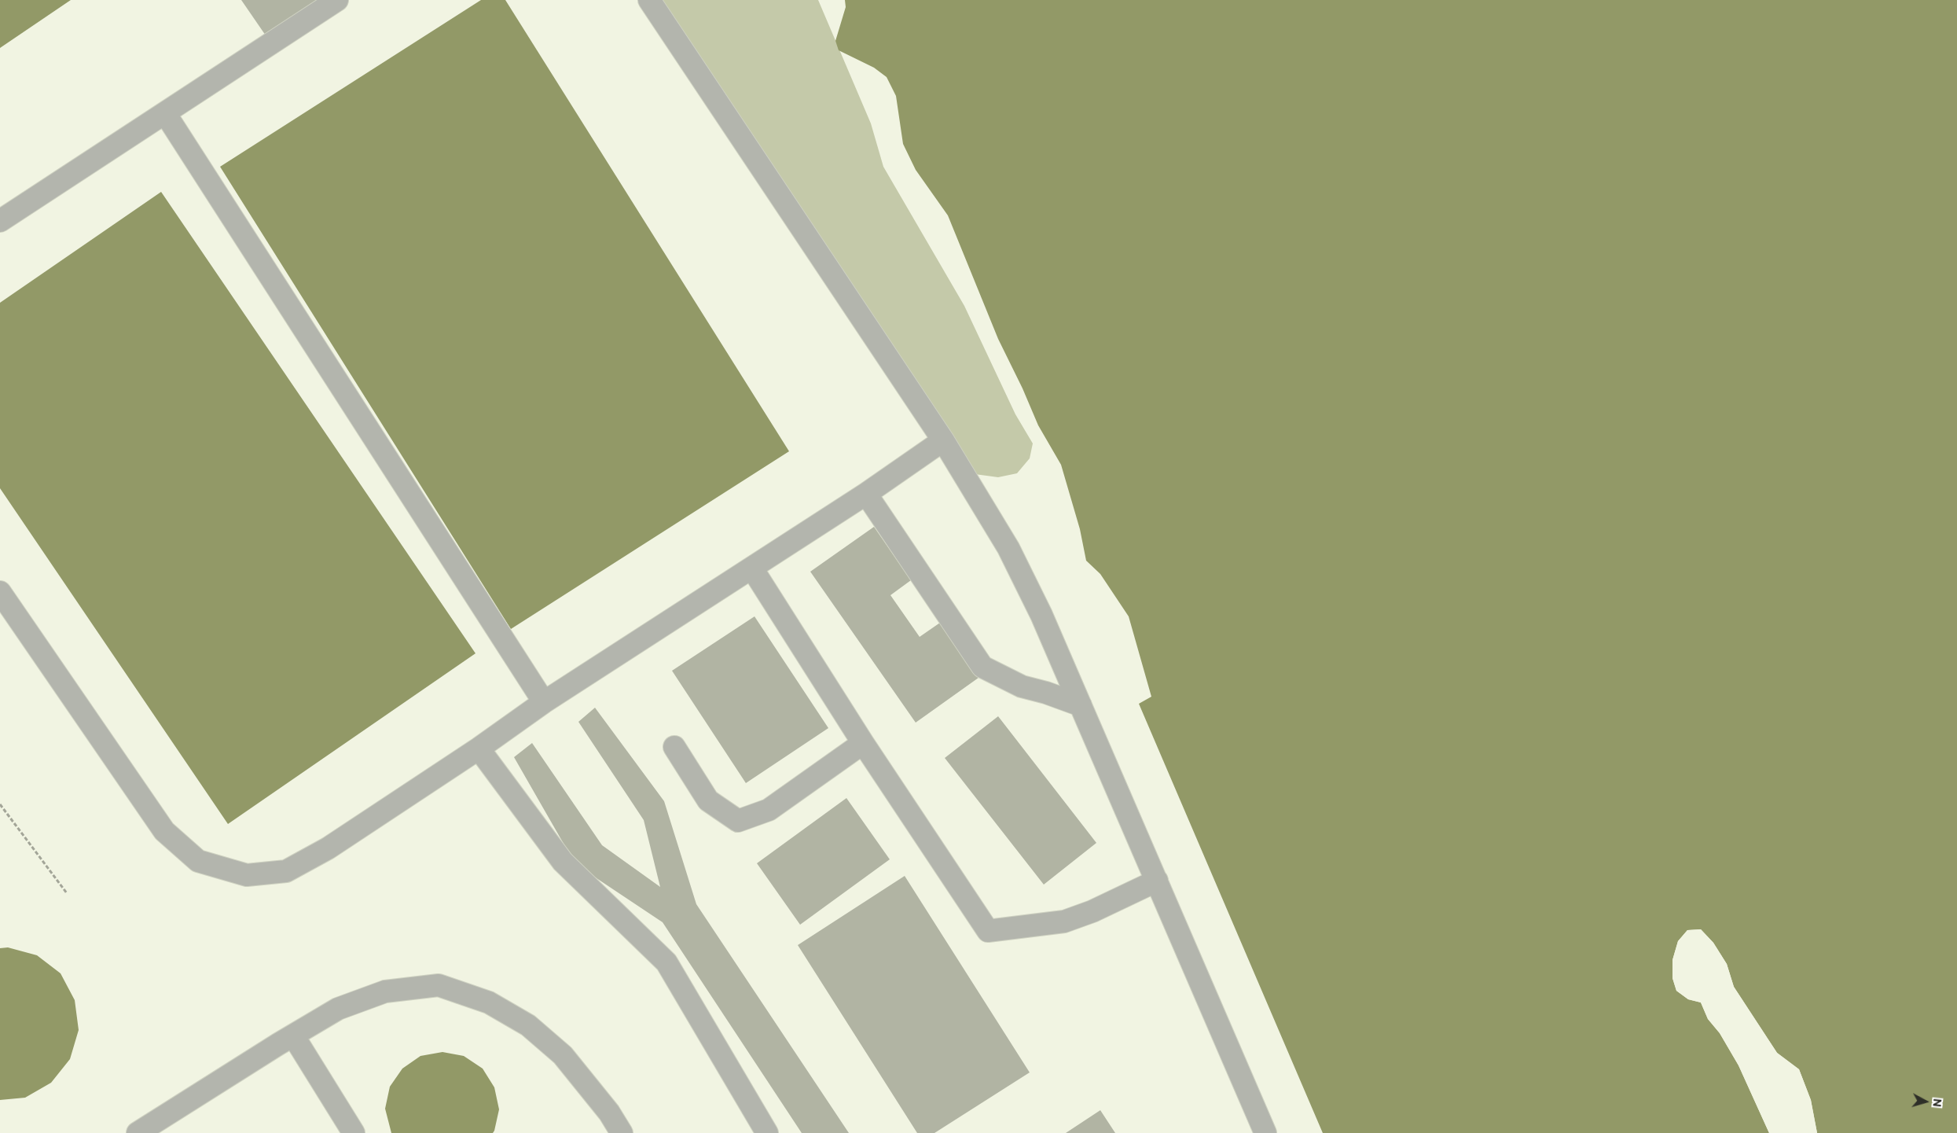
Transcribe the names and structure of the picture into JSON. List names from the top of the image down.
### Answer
{
  "north": "right"
}
